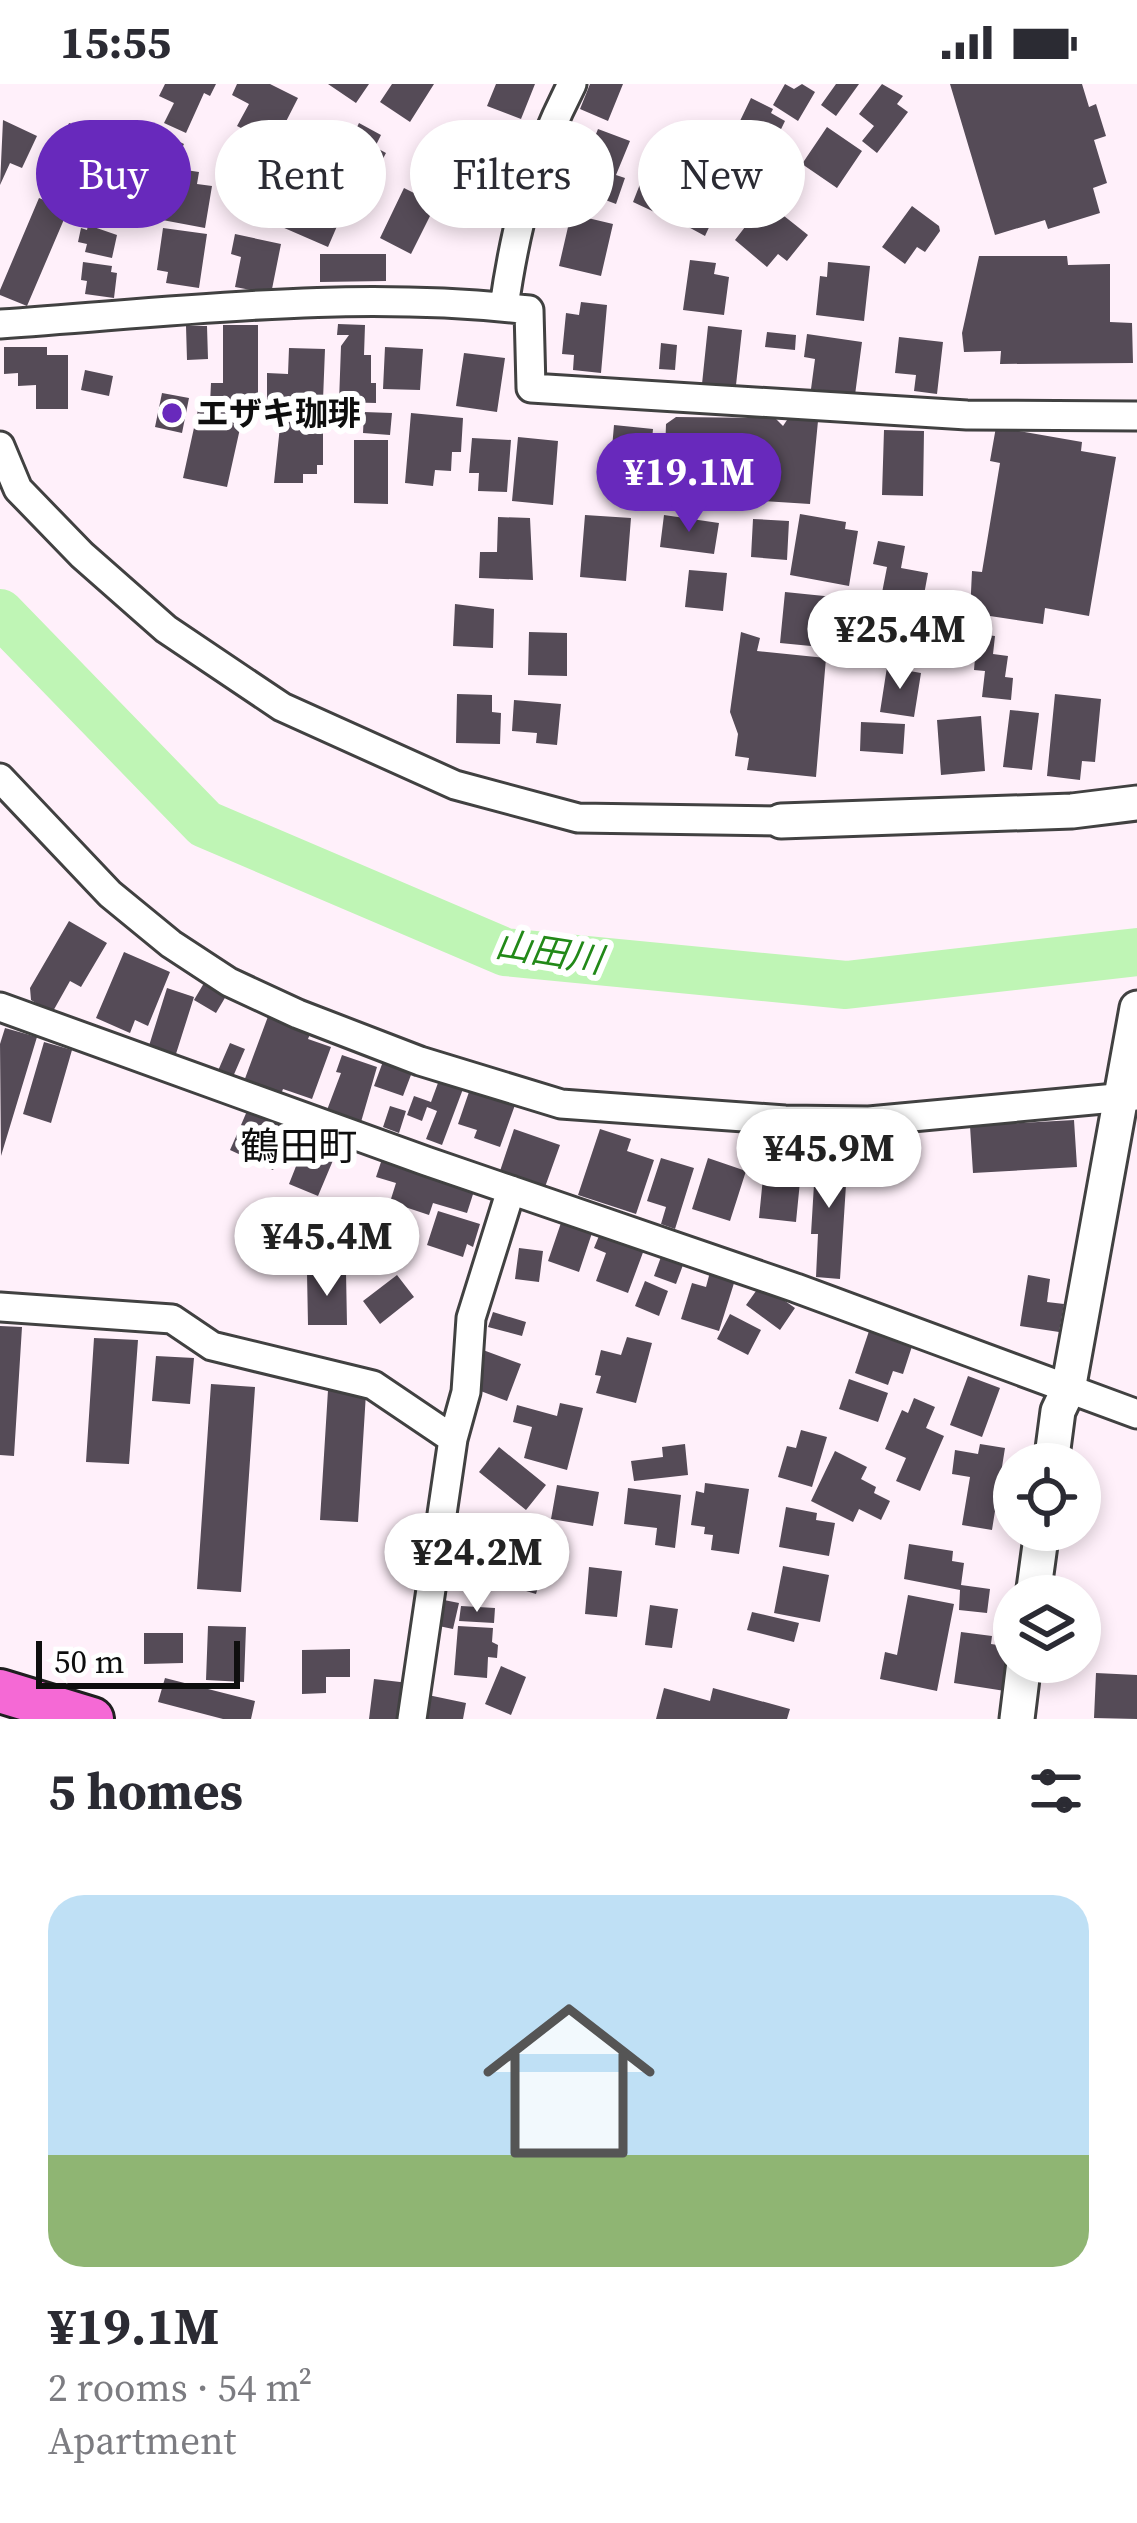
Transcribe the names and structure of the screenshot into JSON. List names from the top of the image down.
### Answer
{
  "districts": ["鶴田町"],
  "water": ["山田川"],
  "places": ["エザキ珈琲"],
  "scale_bar": "50 m",
  "page": {
    "status": "15:55",
    "chip": [
      "Buy",
      "Rent",
      "Filters",
      "New"
    ],
    "price": [
      "¥19.1M",
      "¥25.4M",
      "¥45.9M",
      "¥45.4M",
      "¥24.2M"
    ],
    "scale": "50 m",
    "heading": "5 homes",
    "list": [
      {
        "name": "¥19.1M",
        "note": "2 rooms · 54 m² · Apartment"
      }
    ]
  }
}
